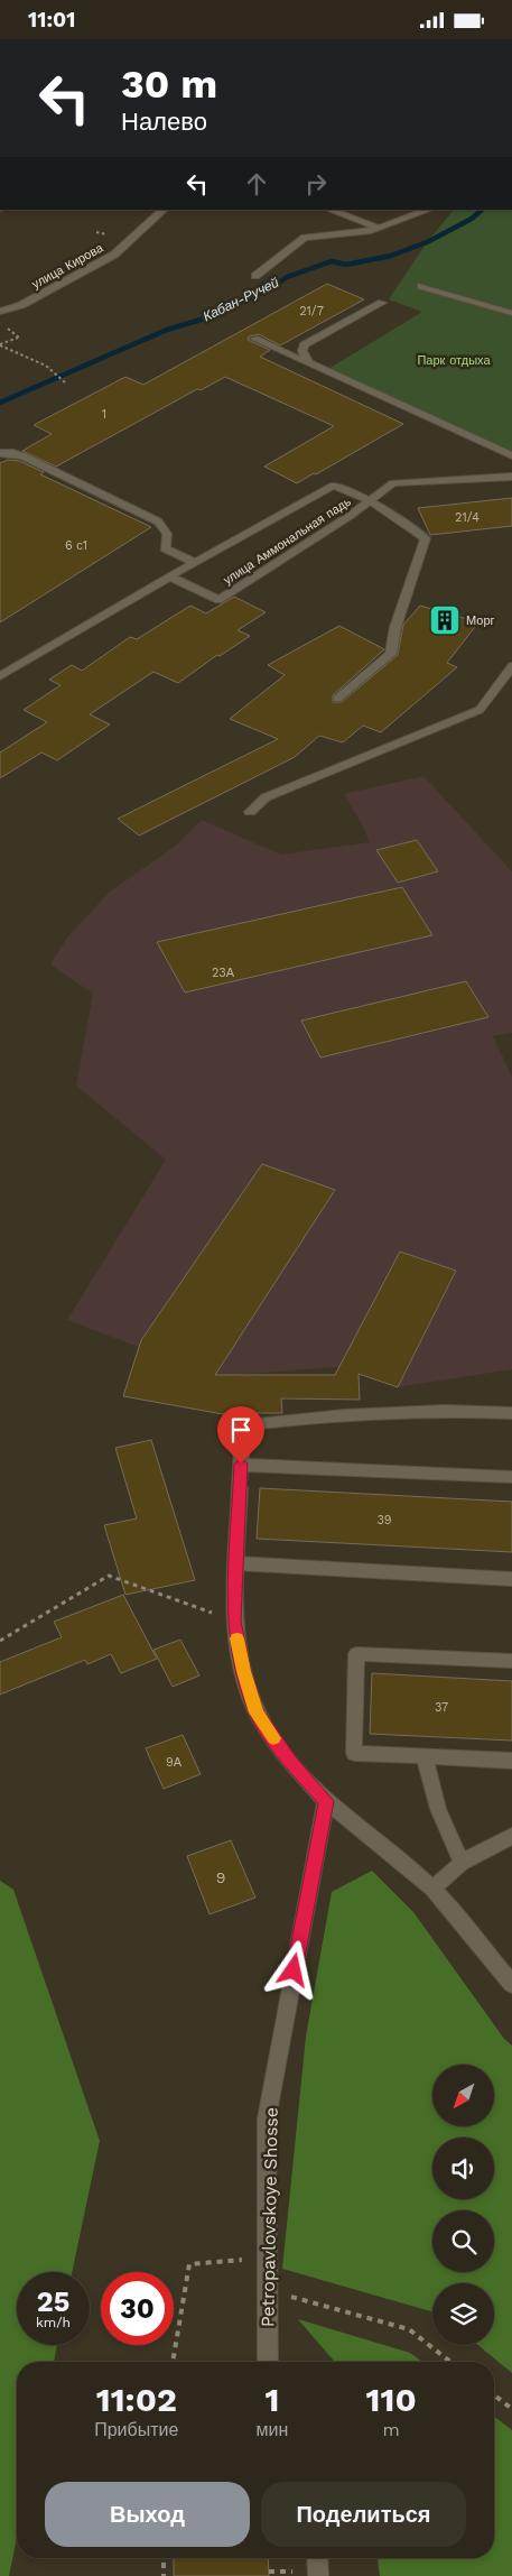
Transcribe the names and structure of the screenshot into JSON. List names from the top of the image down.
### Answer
{
  "streets": {
    "street": ["улица Кирова", "улица Аммональная падь", "Petropavlovskoye Shosse"]
  },
  "water": ["Кабан-Ручей"],
  "parks": ["Парк отдыха"],
  "places": {
    "building": ["Морг"]
  },
  "house_numbers": [
    "21/7",
    "1",
    "21/4",
    "6 с1",
    "23А",
    "39",
    "37",
    "9А",
    "9"
  ],
  "north": "bottom left",
  "page": {
    "status": "11:01",
    "turn": ["30 m", "Налево"],
    "speed": "25 km/h",
    "limit": "30",
    "eta": [
      "11:02",
      "Прибытие",
      "1",
      "мин",
      "110",
      "m"
    ],
    "buttons": ["Выход", "Поделиться"]
  }
}
